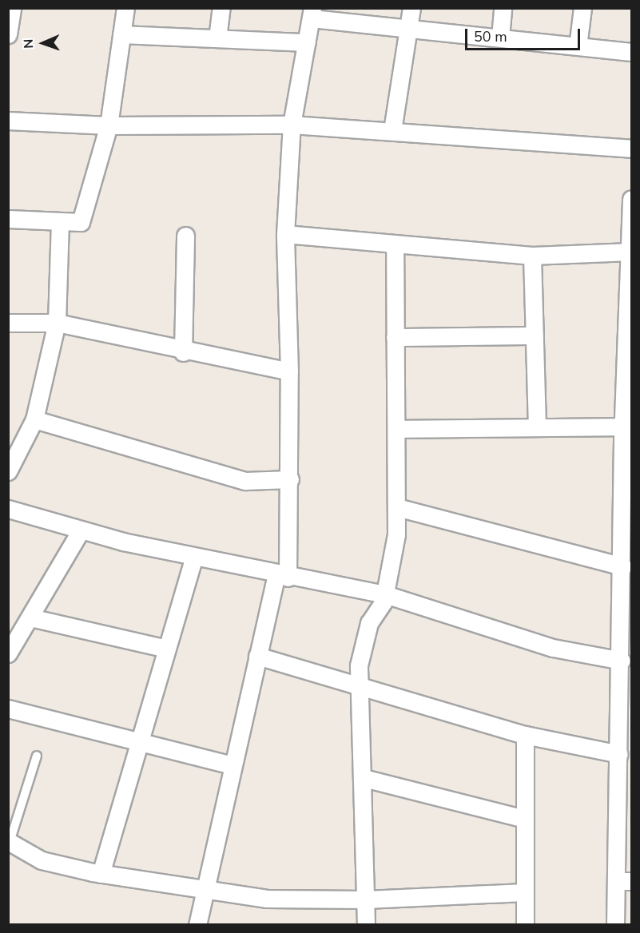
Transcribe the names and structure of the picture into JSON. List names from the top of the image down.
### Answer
{
  "scale_bar": "50 m",
  "north": "left"
}
